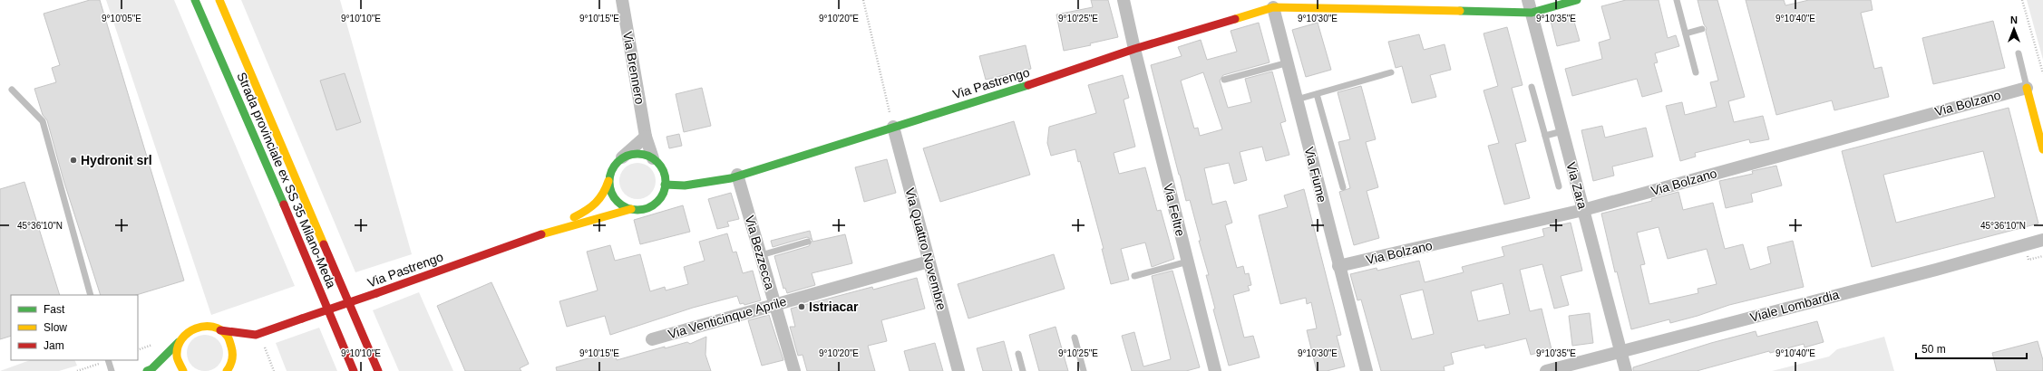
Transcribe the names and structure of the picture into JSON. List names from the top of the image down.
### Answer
{
  "streets": {
    "main road": ["Via Pastrengo", "Strada provinciale ex SS 35 Milano-Meda"],
    "street": [
      "Via Brennero",
      "Via Bolzano",
      "Via Fiume",
      "Via Zara",
      "Via Feltre",
      "Via Quattro Novembre",
      "Via Bezzecca",
      "Viale Lombardia",
      "Via Venticinque Aprile"
    ]
  },
  "crossings": [
    ["Via Brennero", "Via Pastrengo"],
    ["Via Pastrengo", "Via Fiume"],
    ["Via Pastrengo", "Via Zara"],
    ["Via Pastrengo", "Via Feltre"],
    ["Via Pastrengo", "Via Quattro Novembre"],
    ["Via Pastrengo", "Via Bezzecca"],
    ["Via Bolzano", "Via Fiume"],
    ["Via Bolzano", "Via Zara"],
    ["Via Zara", "Viale Lombardia"],
    ["Via Quattro Novembre", "Via Venticinque Aprile"],
    ["Via Bezzecca", "Via Venticinque Aprile"]
  ],
  "places": ["Hydronit srl", "Istriacar"],
  "legend": ["Fast", "Slow", "Jam"],
  "scale_bar": "50 m",
  "north": "top",
  "coordinates": [
    "9°10'05\"E",
    "9°10'10\"E",
    "9°10'15\"E",
    "9°10'20\"E",
    "9°10'25\"E",
    "9°10'30\"E",
    "9°10'35\"E",
    "9°10'40\"E",
    "45°36'10\"N"
  ]
}
